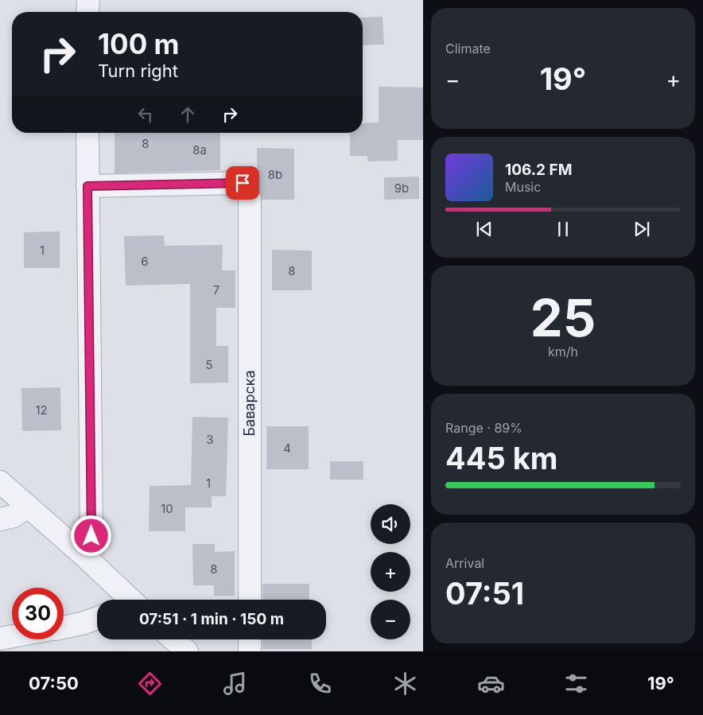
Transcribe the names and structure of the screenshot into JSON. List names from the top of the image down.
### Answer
{
  "streets": {
    "street": ["Баварска"]
  },
  "house_numbers": [
    "8",
    "8a",
    "8b",
    "9b",
    "1",
    "6",
    "8",
    "7",
    "5",
    "12",
    "3",
    "4",
    "1",
    "10",
    "8"
  ],
  "page": {
    "tile": [
      "Climate",
      ["25", "km/h"],
      ["Range · 89%", "445 km"],
      ["Arrival", "07:51"]
    ],
    "turn": ["100 m", "Turn right"],
    "heat": ["−", "19°", "+"],
    "song": ["106.2 FM", "Music"],
    "map_buttons": ["+", "−"],
    "limit": "30",
    "trip": "07:51 · 1 min · 150 m",
    "tabs": ["07:50", "19°"]
  }
}
